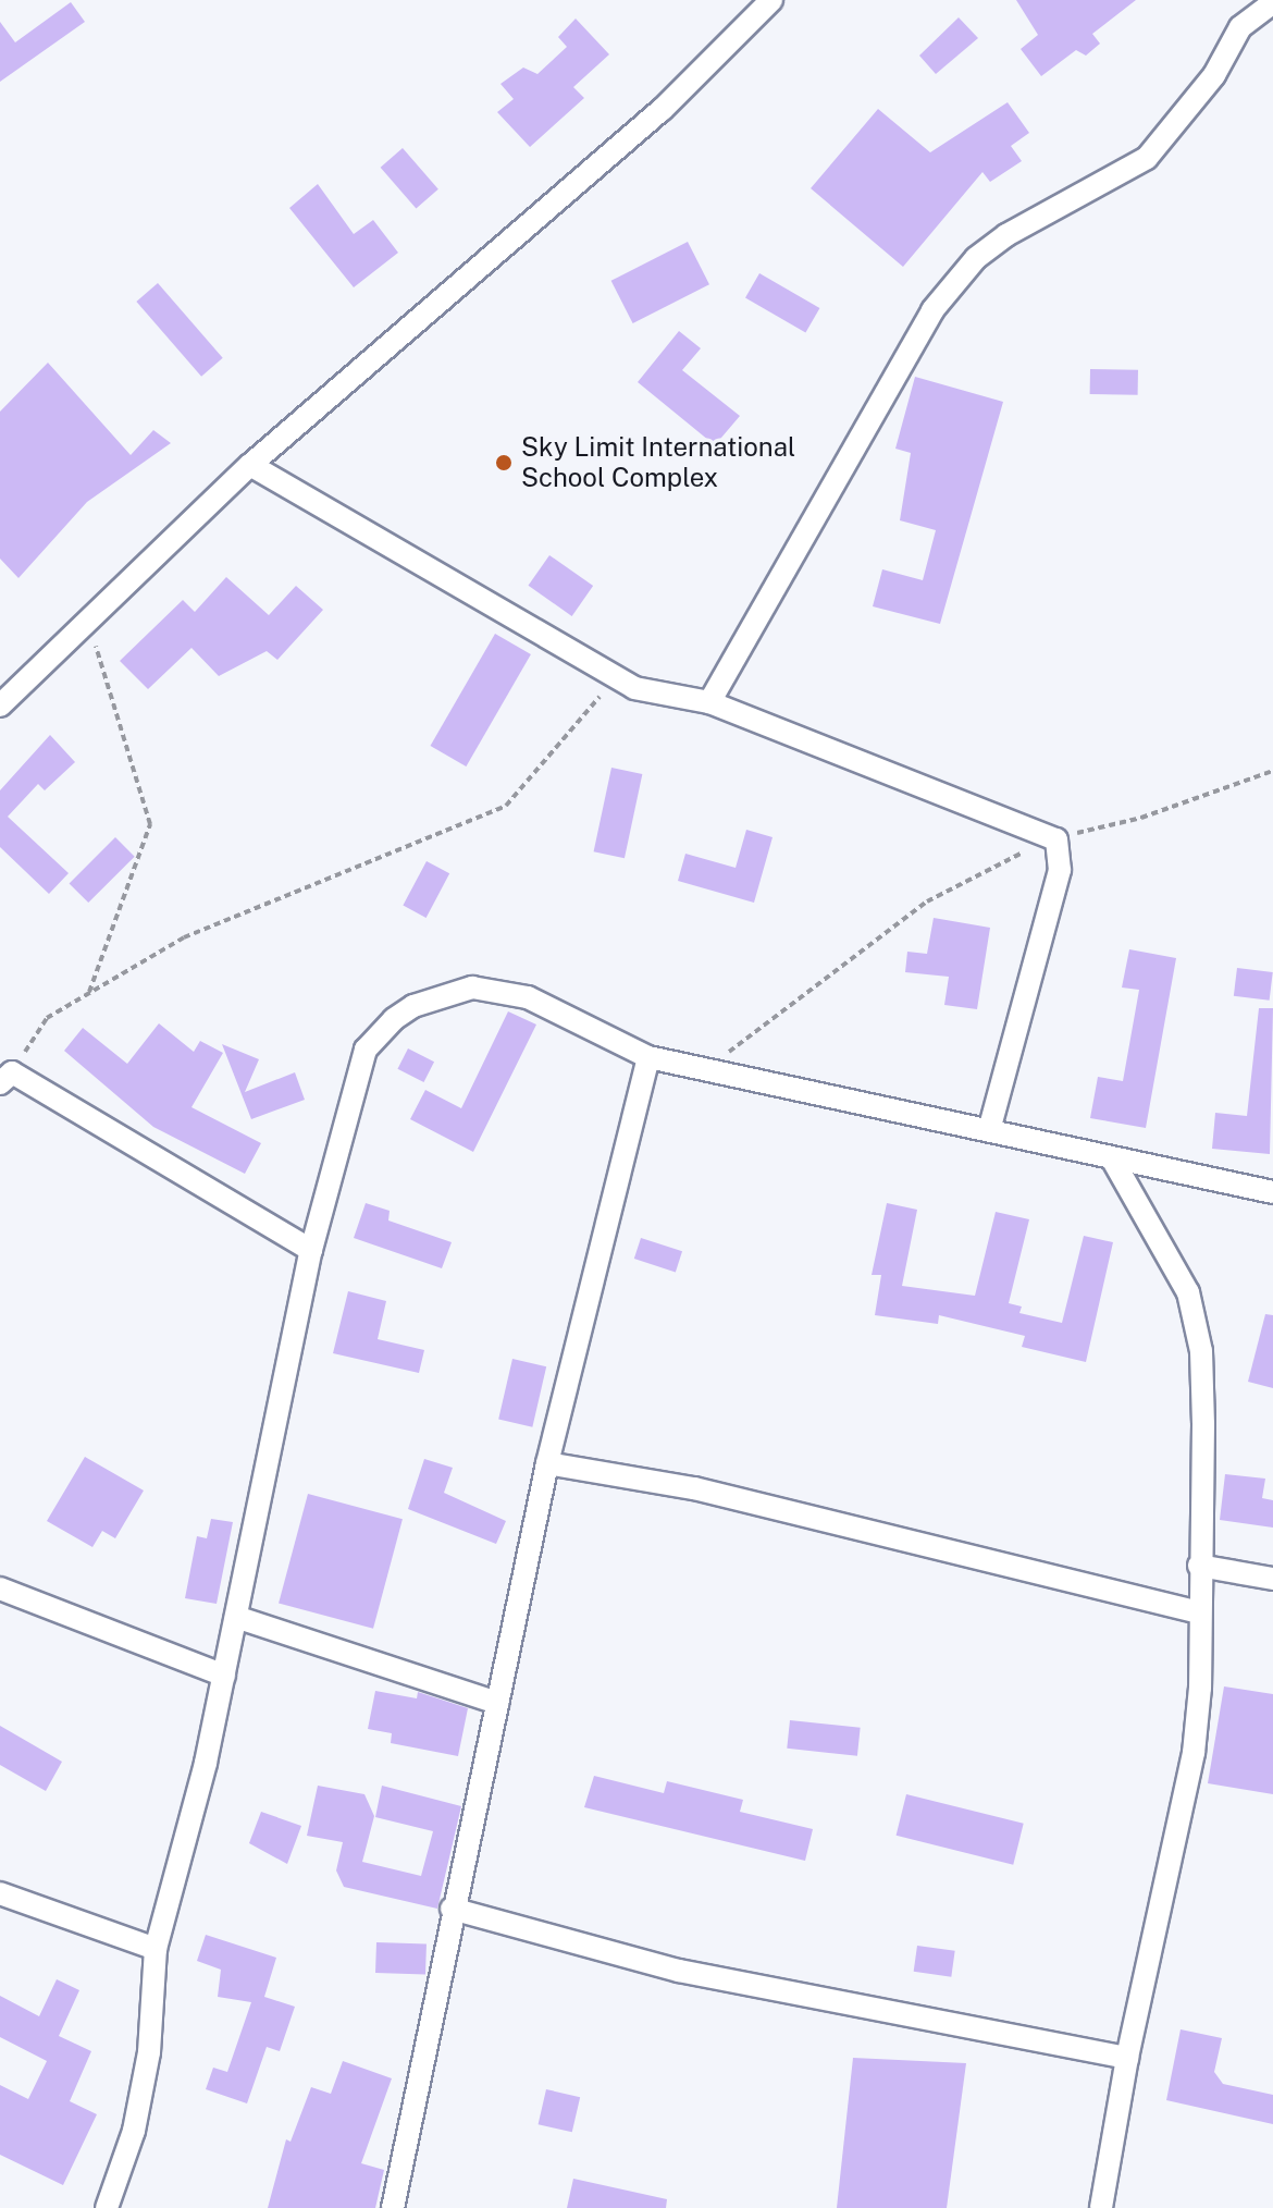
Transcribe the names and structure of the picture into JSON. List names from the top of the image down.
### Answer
{
  "places": ["Sky Limit International School Complex"]
}
